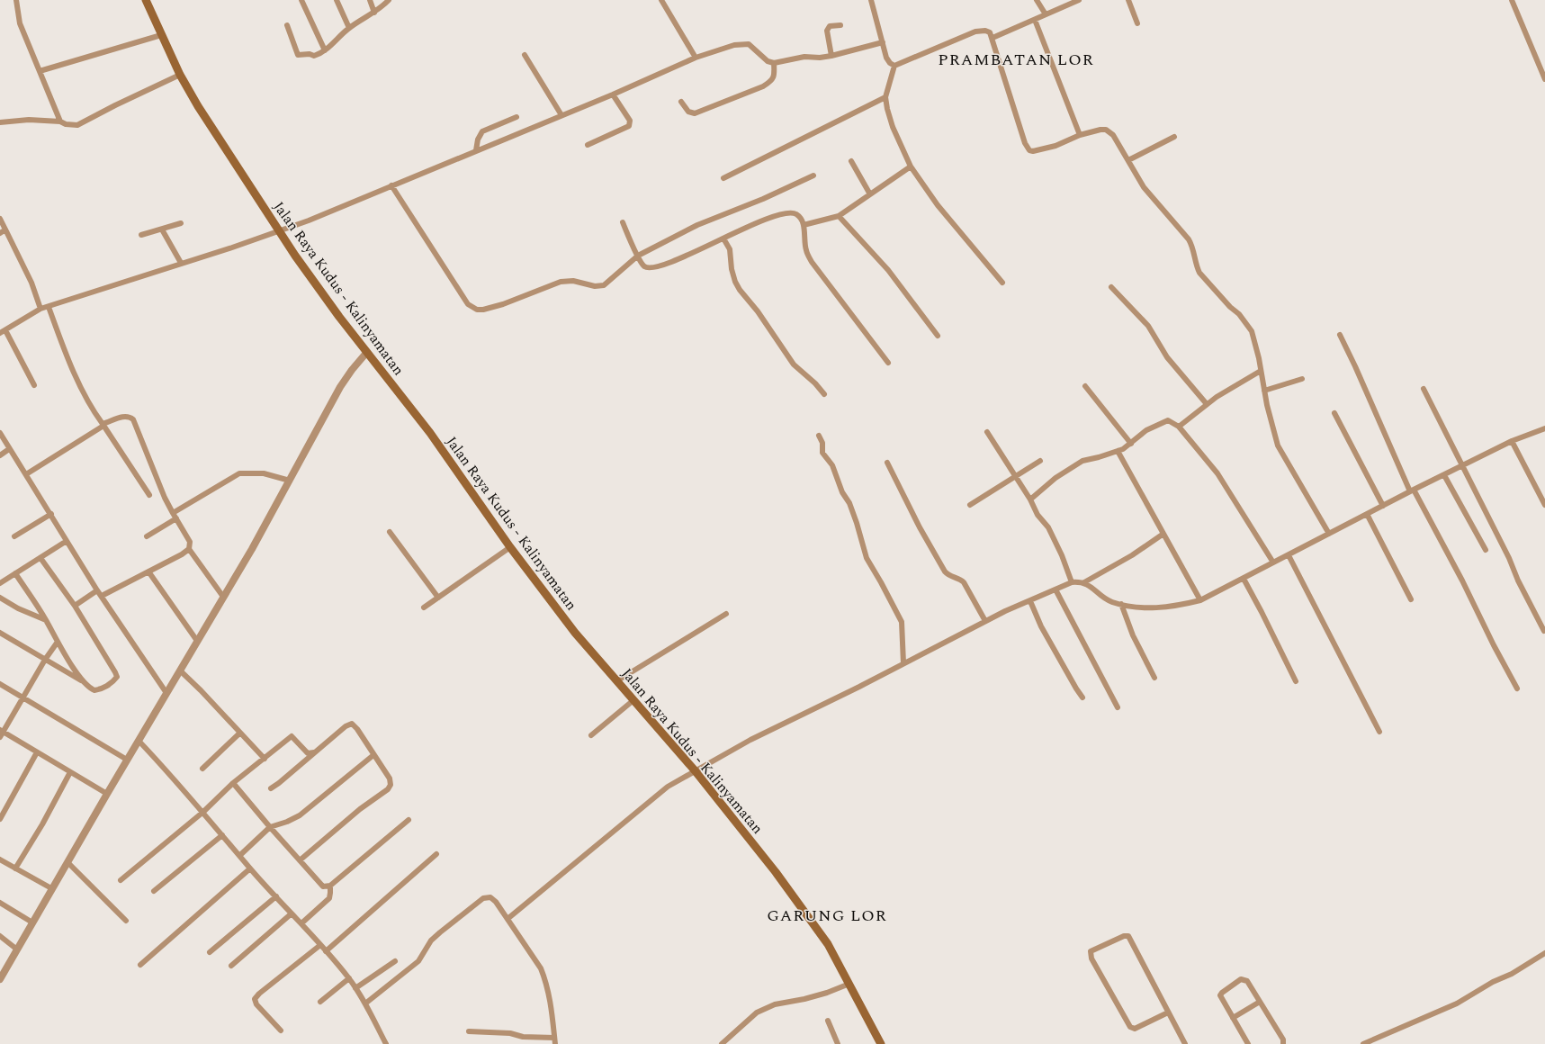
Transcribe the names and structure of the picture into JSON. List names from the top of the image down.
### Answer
{
  "streets": {
    "main road": ["Jalan Raya Kudus - Kalinyamatan"]
  },
  "districts": ["PRAMBATAN LOR", "GARUNG LOR"]
}
